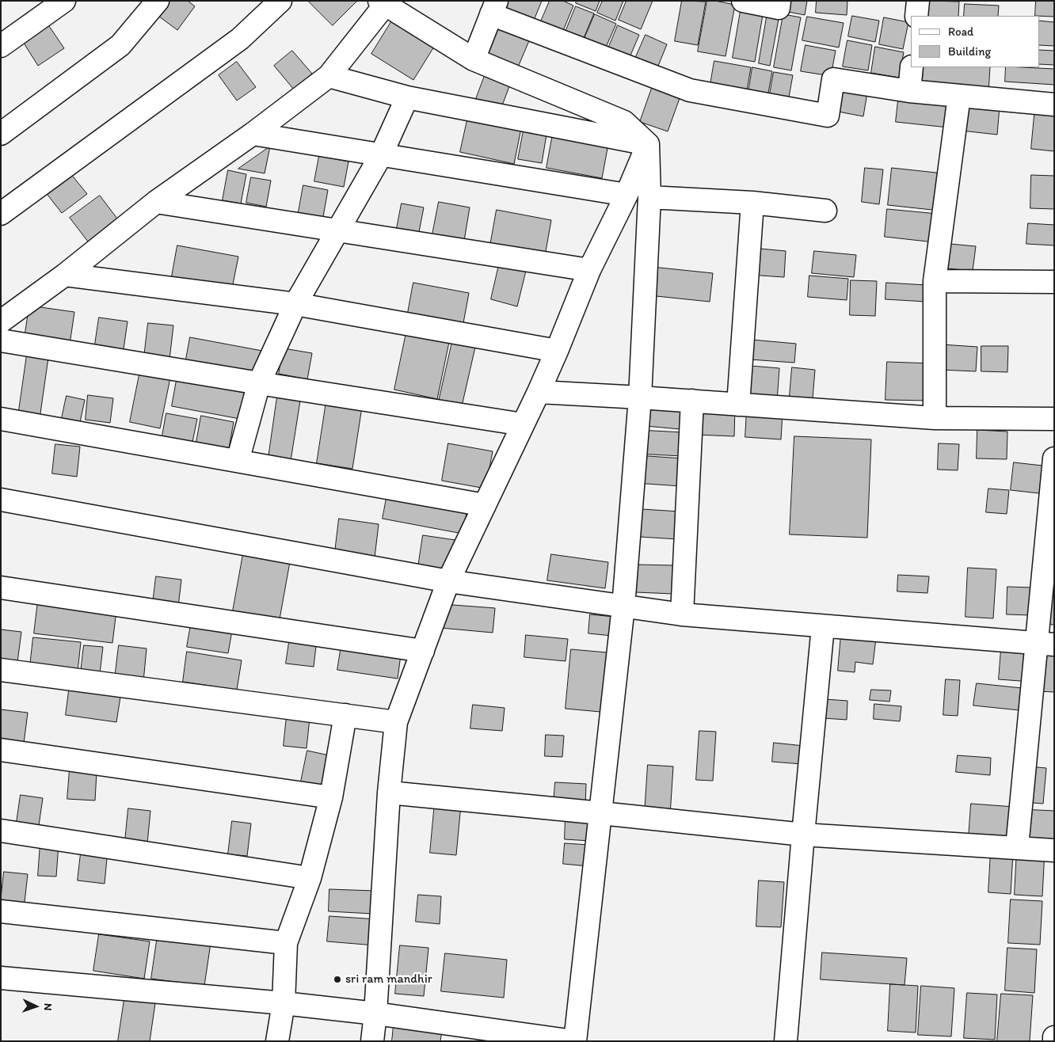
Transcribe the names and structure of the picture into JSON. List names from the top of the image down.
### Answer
{
  "places": ["sri ram mandhir"],
  "legend": ["Road", "Building"],
  "north": "right"
}
